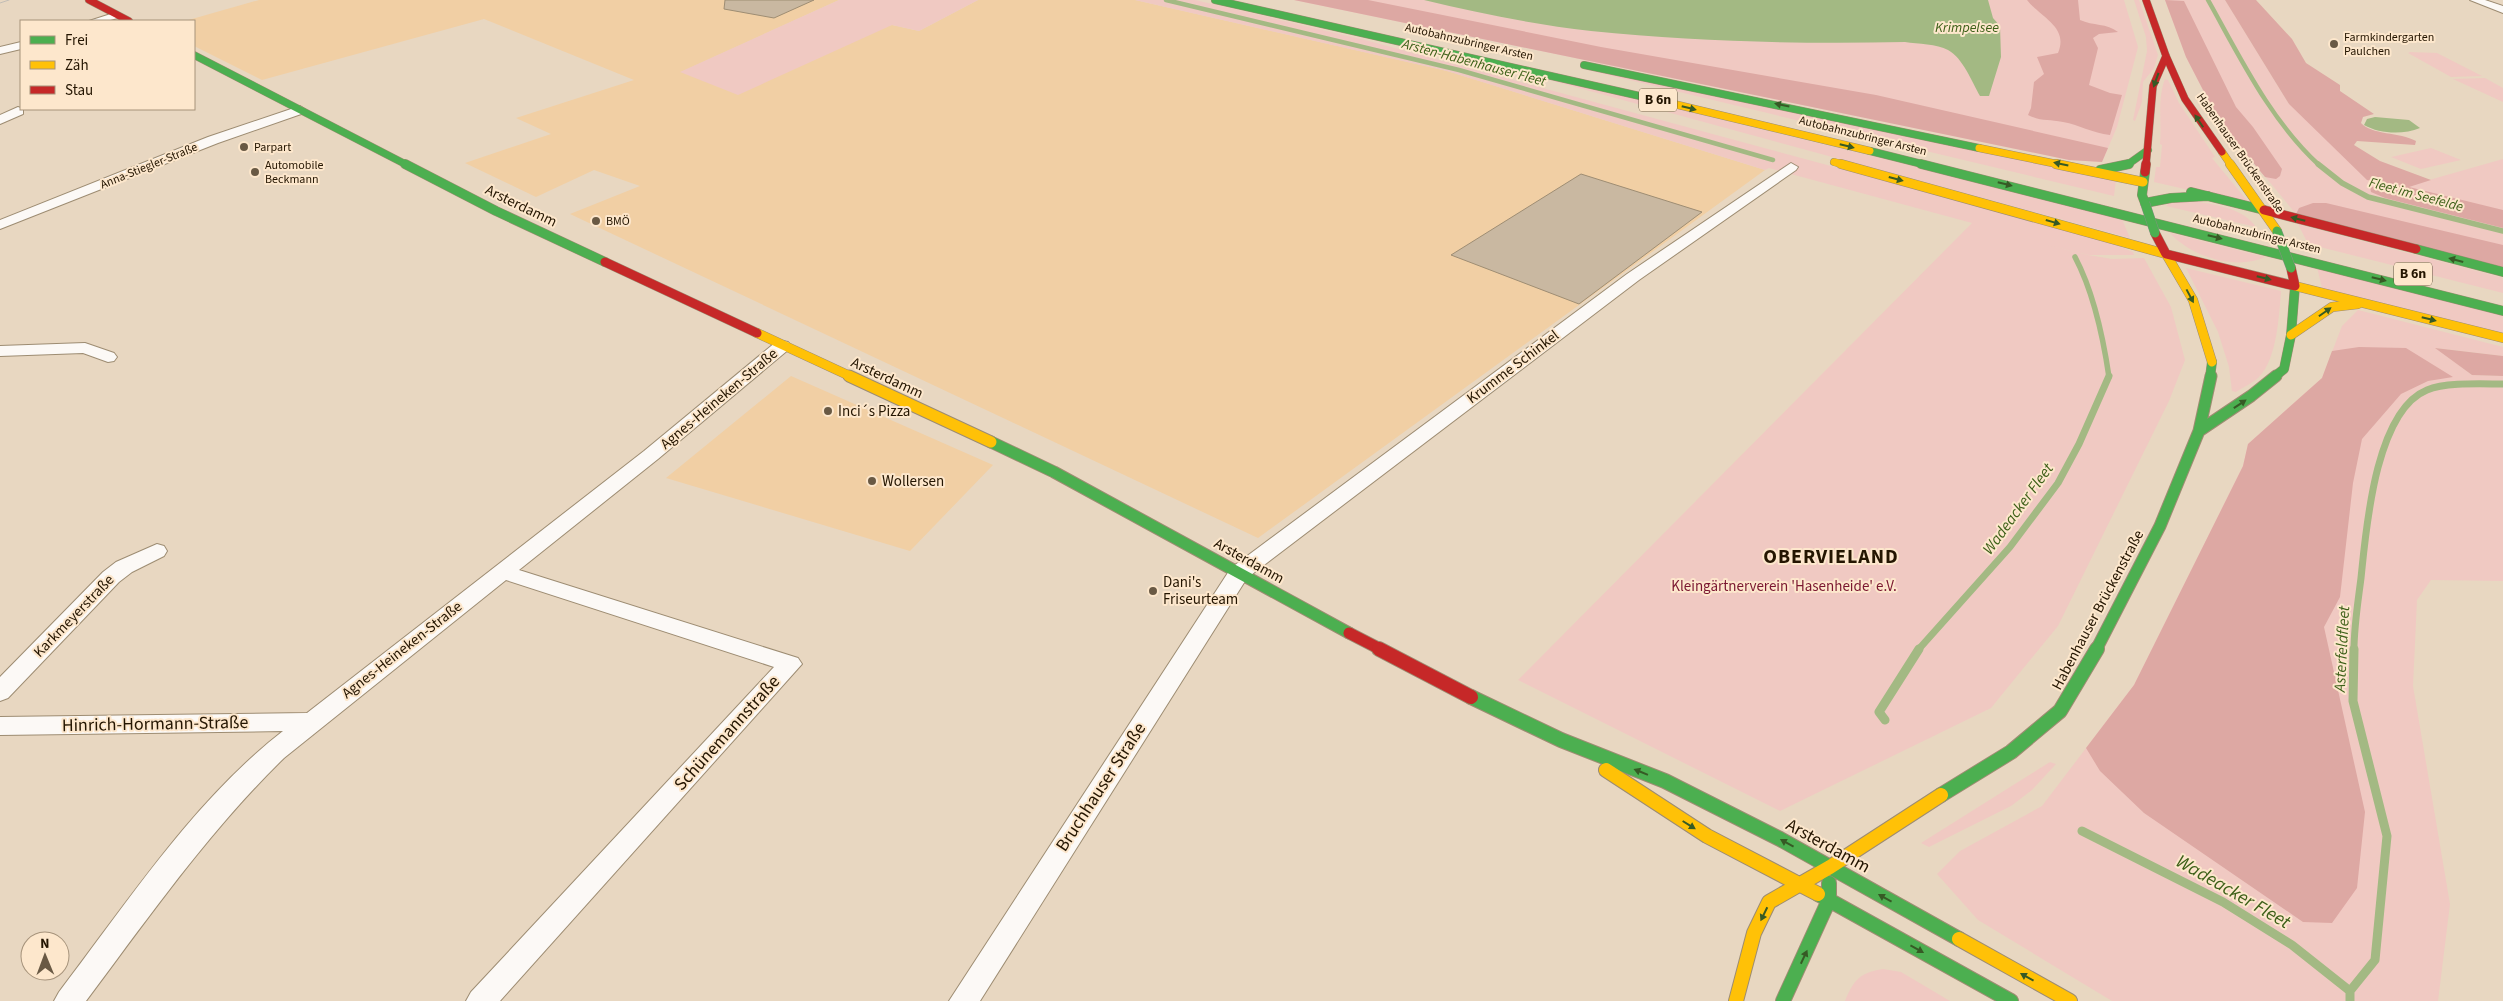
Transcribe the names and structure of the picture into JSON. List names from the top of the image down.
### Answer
{
  "streets": {
    "main road": [
      "Autobahnzubringer Arsten",
      "B 6n",
      "Habenhauser Brückenstraße",
      "Arsterdamm"
    ],
    "street": [
      "Anna-Stiegler-Straße",
      "Krumme Schinkel",
      "Agnes-Heineken-Straße",
      "Karkmeyerstraße",
      "Hinrich-Hormann-Straße",
      "Schünemannstraße",
      "Bruchhauser Straße"
    ]
  },
  "crossings": [
    ["Autobahnzubringer Arsten", "Habenhauser Brückenstraße"],
    ["Habenhauser Brückenstraße", "Arsterdamm"],
    ["Anna-Stiegler-Straße", "Arsterdamm"],
    ["Arsterdamm", "Krumme Schinkel"],
    ["Arsterdamm", "Agnes-Heineken-Straße"],
    ["Arsterdamm", "Bruchhauser Straße"],
    ["Krumme Schinkel", "Bruchhauser Straße"],
    ["Agnes-Heineken-Straße", "Hinrich-Hormann-Straße"],
    ["Agnes-Heineken-Straße", "Schünemannstraße"]
  ],
  "districts": ["OBERVIELAND"],
  "water": [
    "Krimpelsee",
    "Arsten-Habenhauser Fleet",
    "Fleet im Seefelde",
    "Wadeacker Fleet",
    "Asterfeldfleet"
  ],
  "parks": ["Kleingärtnerverein 'Hasenheide' e.V."],
  "places": [
    "Farmkindergarten Paulchen",
    "Parpart",
    "Automobile Beckmann",
    "BMÖ",
    "Inci´s Pizza",
    "Wollersen",
    "Dani's Friseurteam"
  ],
  "legend": ["Frei", "Zäh", "Stau"],
  "north": "top"
}
